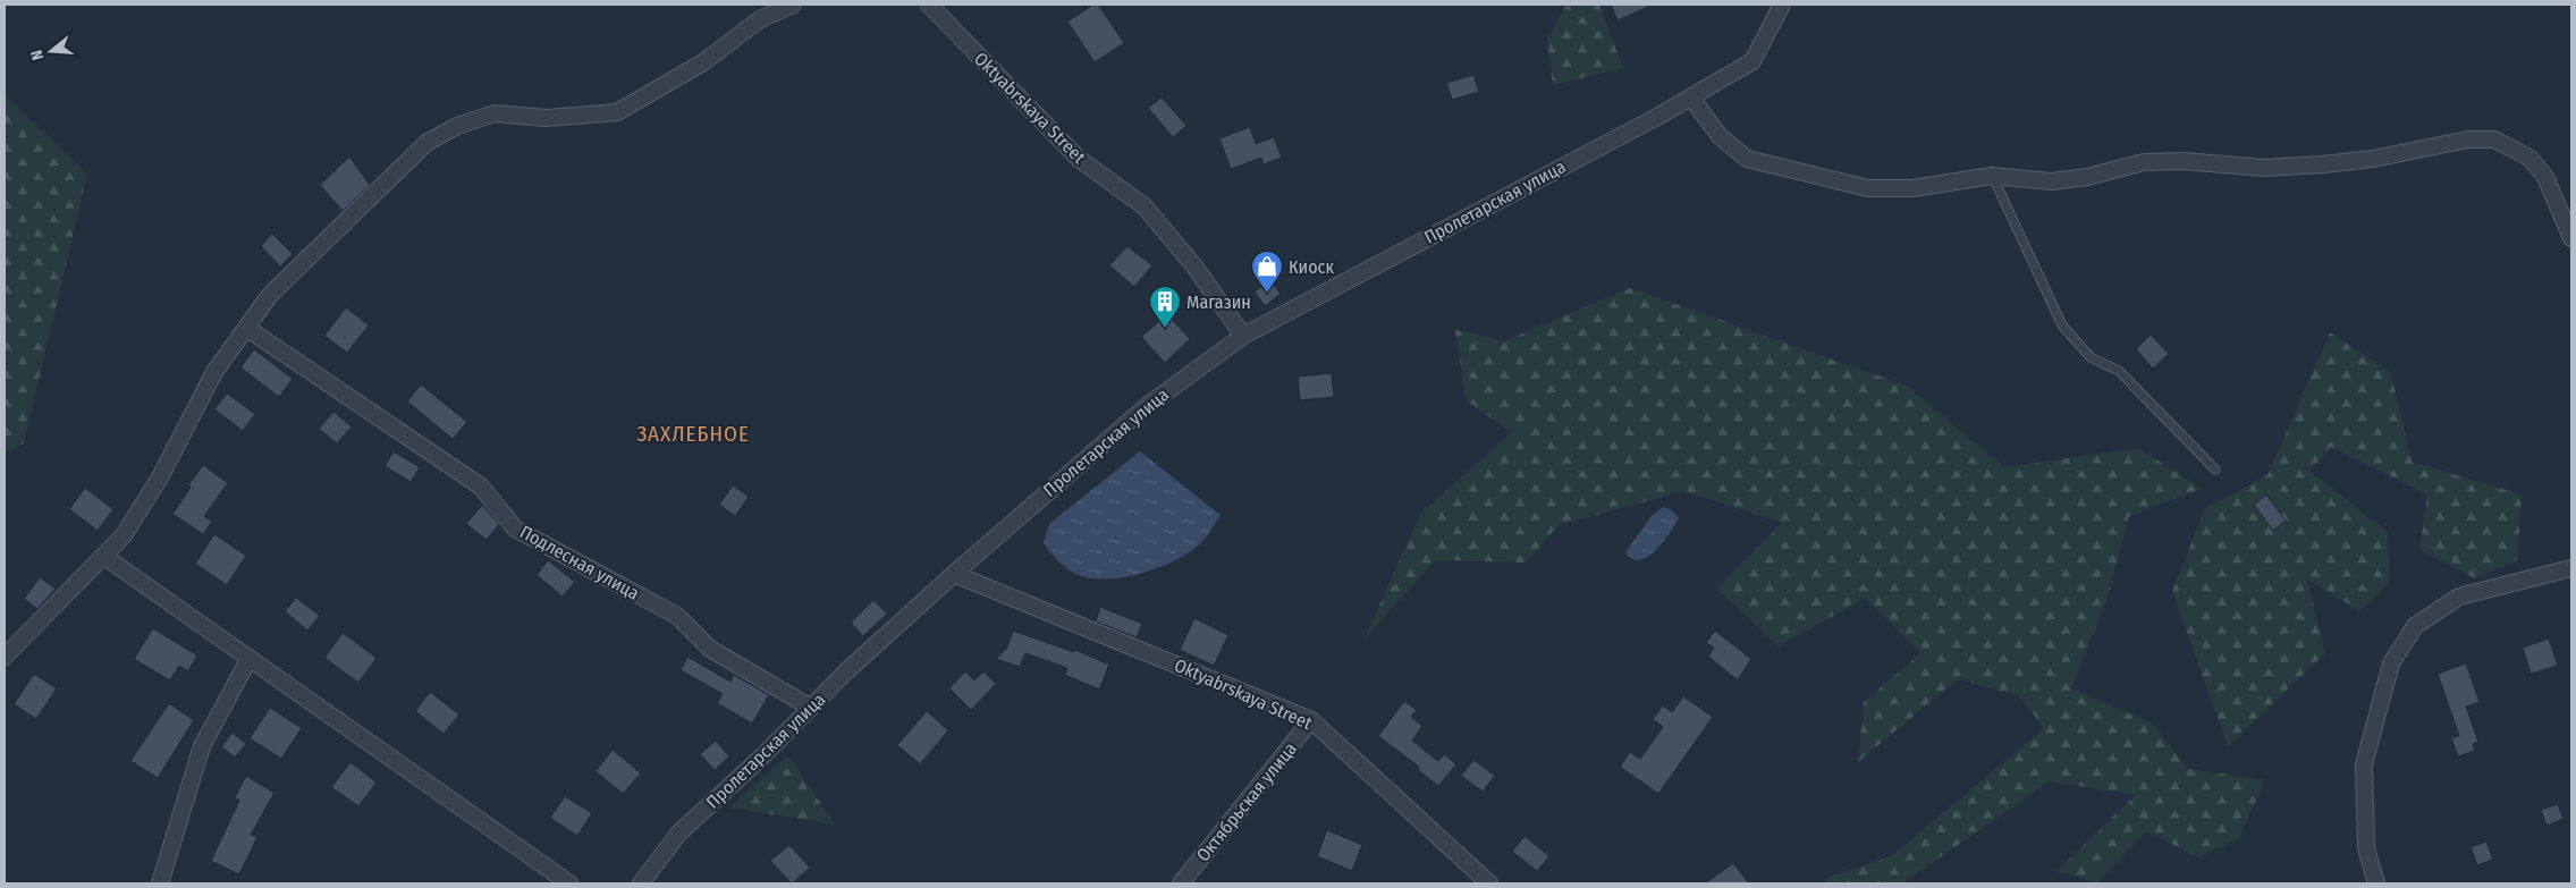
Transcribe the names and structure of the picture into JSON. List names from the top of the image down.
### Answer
{
  "streets": {
    "street": [
      "Oktyabrskaya Street",
      "Пролетарская улица",
      "Подлесная улица",
      "Октябрьская улица"
    ]
  },
  "crossings": [
    ["Oktyabrskaya Street", "Пролетарская улица"],
    ["Oktyabrskaya Street", "Октябрьская улица"],
    ["Пролетарская улица", "Подлесная улица"]
  ],
  "districts": ["ЗАХЛЕБНОЕ"],
  "places": {
    "shop": ["Киоск"],
    "building": ["Магазин"]
  },
  "north": "left"
}
